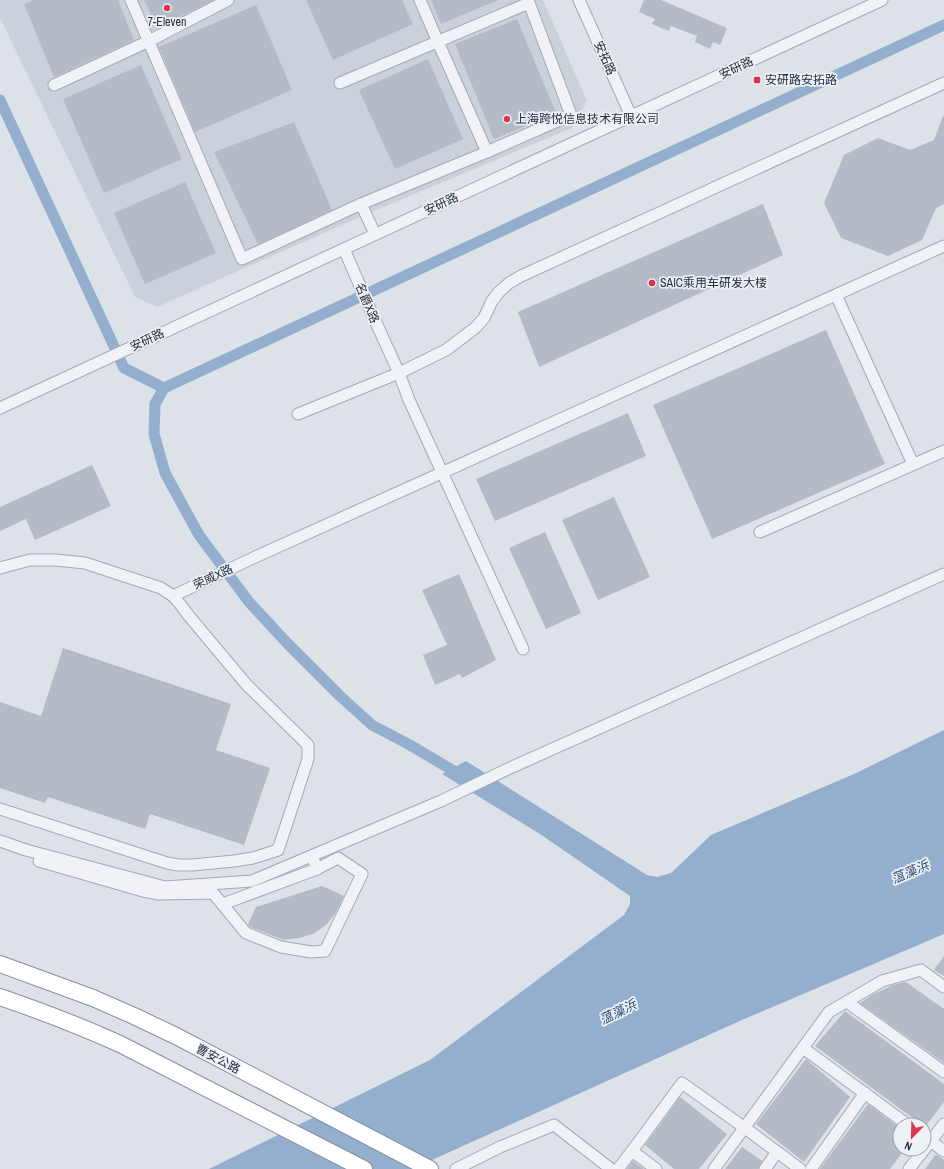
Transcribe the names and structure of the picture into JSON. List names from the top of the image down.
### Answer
{
  "streets": {
    "highway": ["曹安公路"],
    "street": [
      "安拓路",
      "安研路",
      "名爵X路",
      "荣威X路"
    ]
  },
  "crossings": [
    ["安拓路", "安研路"],
    ["安研路", "名爵X路"],
    ["名爵X路", "荣威X路"]
  ],
  "water": ["蕰藻浜"],
  "places": {
    "other": ["7-Eleven", "上海跨悦信息技术有限公司", "SAIC乘用车研发大楼"],
    "transit": ["安研路安拓路"]
  },
  "north": "bottom left"
}
